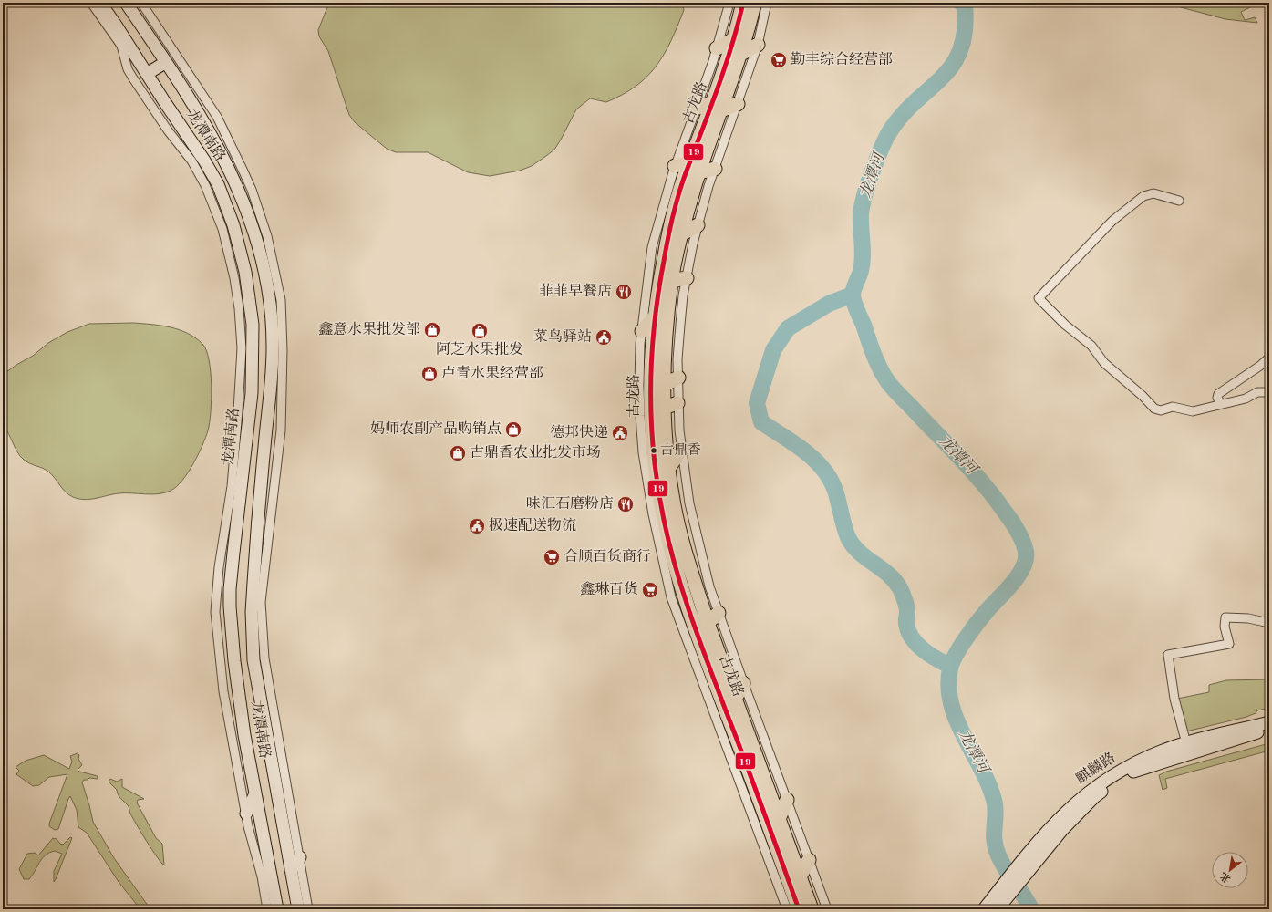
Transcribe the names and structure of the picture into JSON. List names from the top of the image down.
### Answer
{
  "streets": {
    "main road": ["古龙路", "龙潭南路", "麒麟路"]
  },
  "water": ["龙潭河"],
  "places": {
    "supermarket": ["勤丰综合经营部", "合顺百货商行", "鑫琳百货"],
    "restaurant": ["菲菲早餐店", "味汇石磨粉店"],
    "shop": [
      "鑫意水果批发部",
      "阿芝水果批发",
      "卢青水果经营部",
      "妈师农副产品购销点",
      "古鼎香农业批发市场"
    ],
    "public building": ["菜鸟驿站", "德邦快递", "极速配送物流"],
    "other": ["古鼎香"]
  },
  "lines": ["transit line 19"],
  "north": "bottom left"
}
